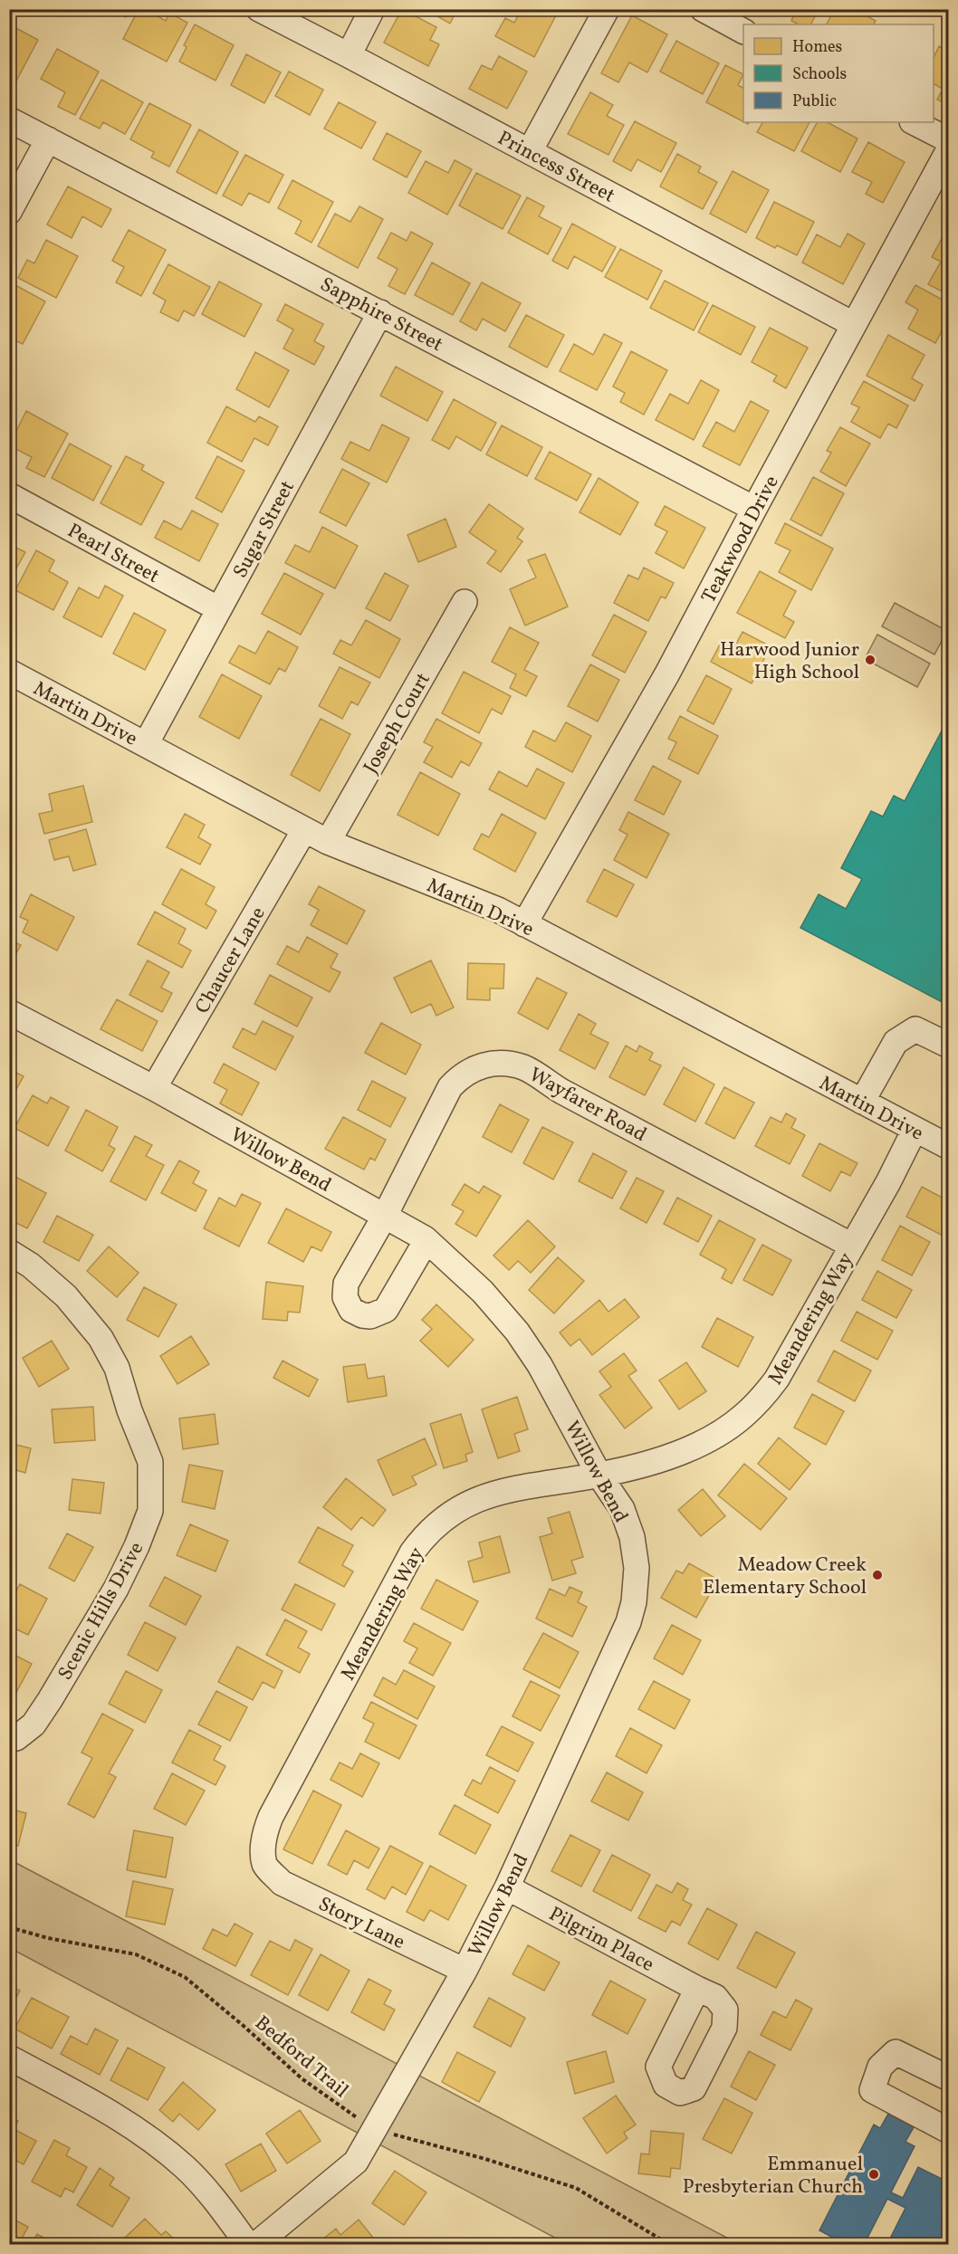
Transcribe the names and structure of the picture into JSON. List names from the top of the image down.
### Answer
{
  "streets": {
    "street": [
      "Princess Street",
      "Sapphire Street",
      "Sugar Street",
      "Teakwood Drive",
      "Pearl Street",
      "Martin Drive",
      "Joseph Court",
      "Chaucer Lane",
      "Wayfarer Road",
      "Willow Bend",
      "Meandering Way",
      "Scenic Hills Drive",
      "Story Lane",
      "Pilgrim Place"
    ],
    "path": ["Bedford Trail"]
  },
  "crossings": [
    ["Princess Street", "Teakwood Drive"],
    ["Sapphire Street", "Sugar Street"],
    ["Sapphire Street", "Teakwood Drive"],
    ["Sugar Street", "Pearl Street"],
    ["Sugar Street", "Martin Drive"],
    ["Teakwood Drive", "Martin Drive"],
    ["Martin Drive", "Joseph Court"],
    ["Martin Drive", "Chaucer Lane"],
    ["Martin Drive", "Meandering Way"],
    ["Chaucer Lane", "Willow Bend"],
    ["Wayfarer Road", "Willow Bend"],
    ["Wayfarer Road", "Meandering Way"],
    ["Willow Bend", "Meandering Way"],
    ["Willow Bend", "Story Lane"],
    ["Willow Bend", "Pilgrim Place"],
    ["Willow Bend", "Bedford Trail"],
    ["Meandering Way", "Story Lane"]
  ],
  "places": ["Harwood Junior High School", "Meadow Creek Elementary School", "Emmanuel Presbyterian Church"],
  "legend": ["Homes", "Schools", "Public"]
}
